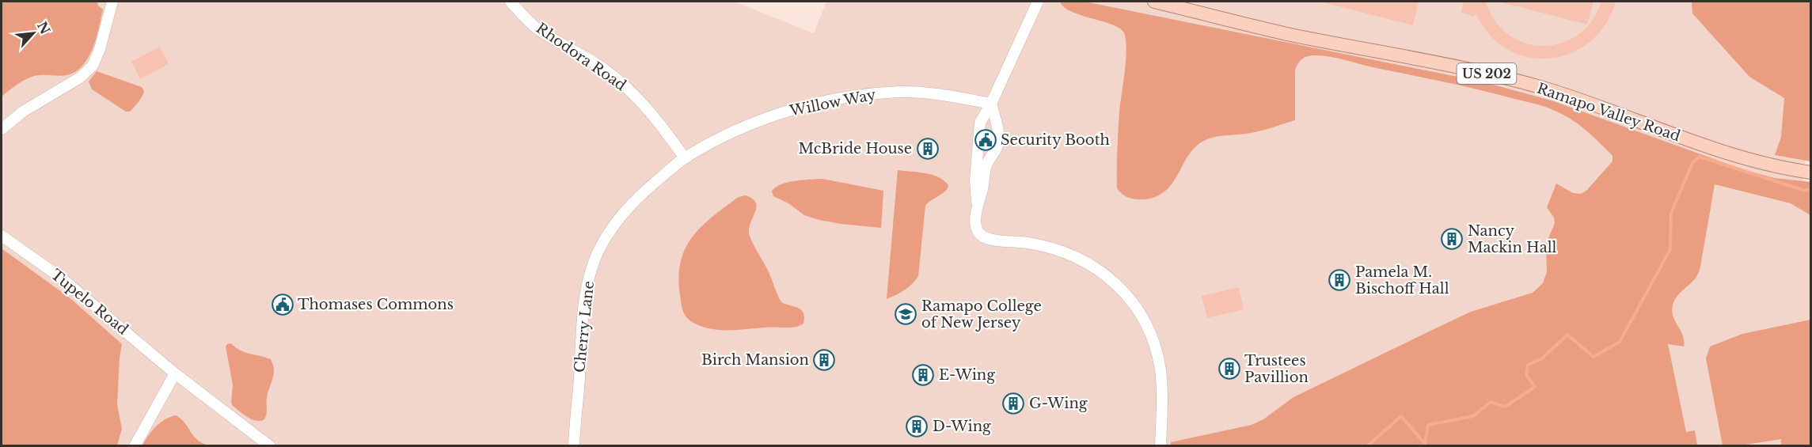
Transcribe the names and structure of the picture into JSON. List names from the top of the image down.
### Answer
{
  "streets": {
    "main road": ["US 202", "Ramapo Valley Road"],
    "street": [
      "Rhodora Road",
      "Willow Way",
      "Tupelo Road",
      "Cherry Lane"
    ]
  },
  "crossings": [
    ["Rhodora Road", "Willow Way"],
    ["Rhodora Road", "Cherry Lane"],
    ["Willow Way", "Cherry Lane"]
  ],
  "places": {
    "public building": ["Security Booth", "Thomases Commons"],
    "building": [
      "McBride House",
      "Nancy Mackin Hall",
      "Pamela M. Bischoff Hall",
      "Birch Mansion",
      "Trustees Pavillion",
      "E-Wing",
      "G-Wing",
      "D-Wing"
    ],
    "school or university": ["Ramapo College of New Jersey"]
  },
  "north": "top right"
}
